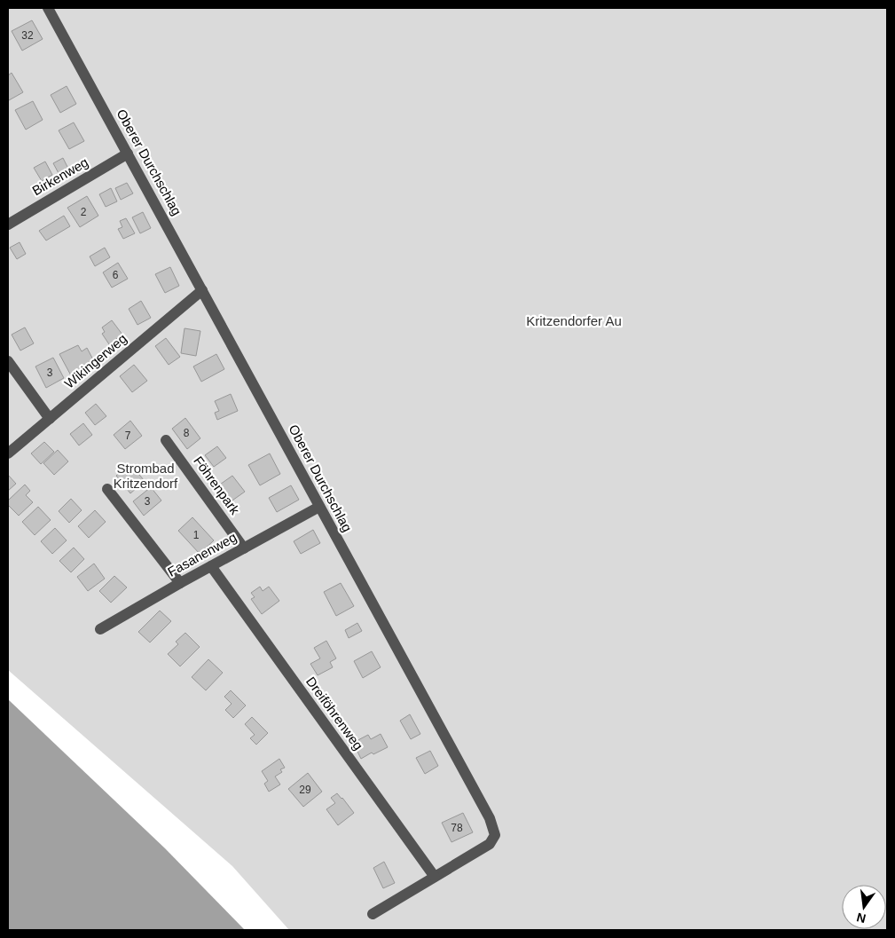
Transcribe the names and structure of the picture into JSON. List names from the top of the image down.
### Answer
{
  "streets": {
    "street": [
      "Oberer Durchschlag",
      "Birkenweg",
      "Wikingerweg",
      "Föhrenpark",
      "Fasanenweg",
      "Dreiföhrenweg"
    ]
  },
  "crossings": [
    ["Oberer Durchschlag", "Birkenweg"],
    ["Oberer Durchschlag", "Wikingerweg"],
    ["Oberer Durchschlag", "Fasanenweg"],
    ["Oberer Durchschlag", "Dreiföhrenweg"],
    ["Föhrenpark", "Fasanenweg"],
    ["Fasanenweg", "Dreiföhrenweg"]
  ],
  "parks": ["Kritzendorfer Au", "Strombad Kritzendorf"],
  "house_numbers": [
    "32",
    "2",
    "6",
    "3",
    "8",
    "7",
    "3",
    "1",
    "29",
    "78"
  ],
  "north": "bottom"
}
